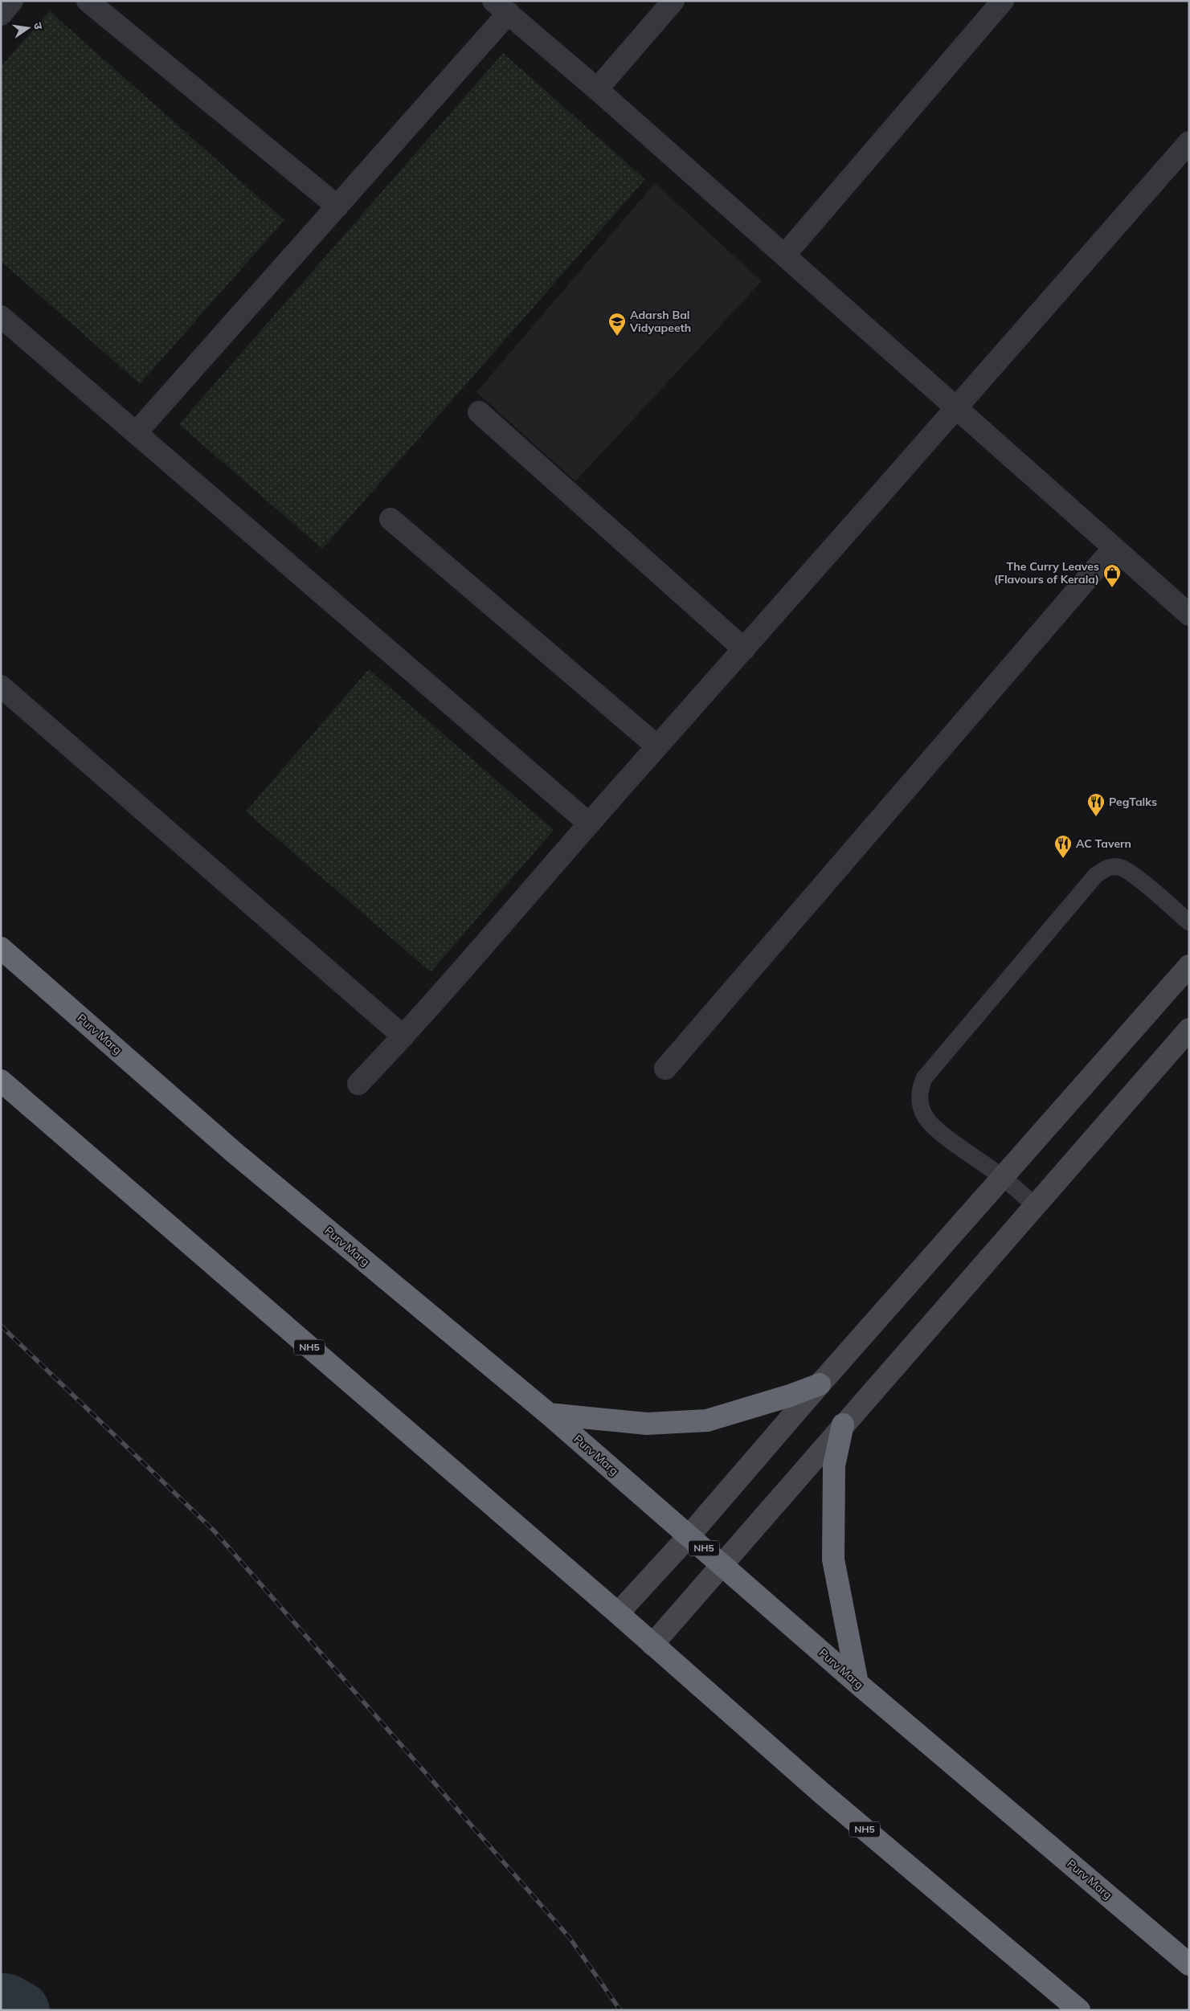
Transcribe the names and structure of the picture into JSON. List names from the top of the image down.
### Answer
{
  "streets": {
    "highway": ["Purv Marg", "NH5"]
  },
  "places": {
    "school or university": ["Adarsh Bal Vidyapeeth"],
    "shop": ["The Curry Leaves (Flavours of Kerala)"],
    "restaurant": ["PegTalks", "AC Tavern"]
  },
  "north": "right"
}
